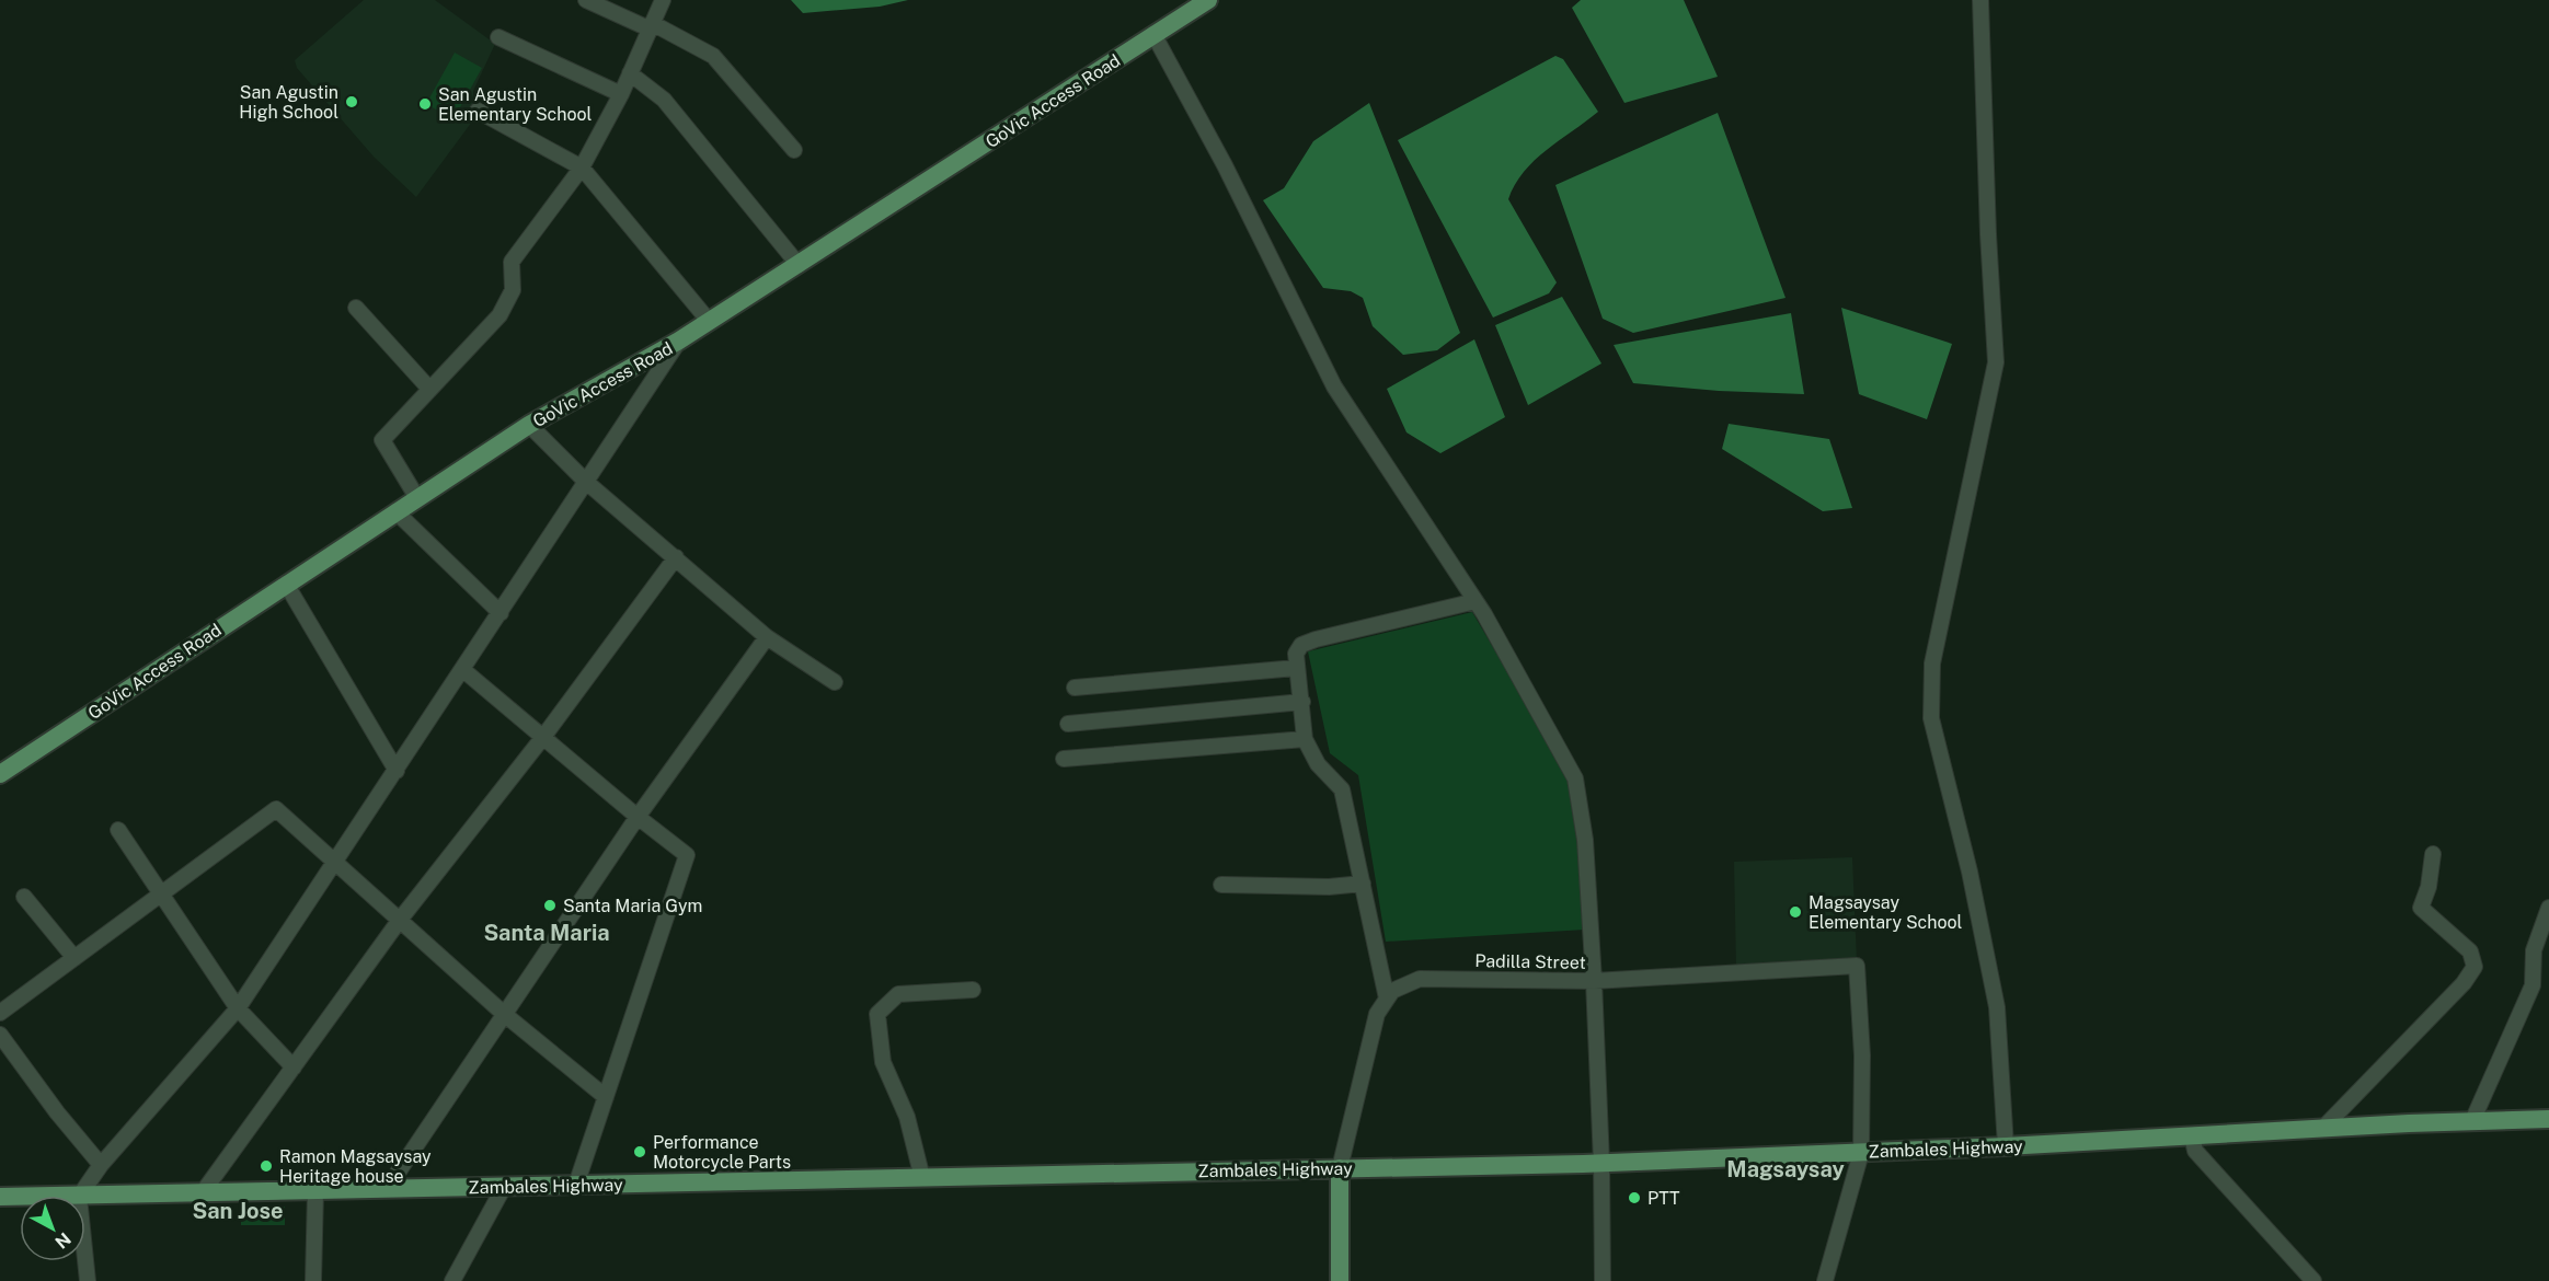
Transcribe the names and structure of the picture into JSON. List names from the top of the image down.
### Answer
{
  "streets": {
    "main road": ["GoVic Access Road", "Zambales Highway"],
    "street": ["Padilla Street"]
  },
  "crossings": [
    ["Padilla Street", "Zambales Highway"]
  ],
  "districts": ["Santa Maria", "Magsaysay", "San Jose"],
  "places": [
    "San Agustin High School",
    "San Agustin Elementary School",
    "Santa Maria Gym",
    "Magsaysay Elementary School",
    "Performance Motorcycle Parts",
    "Ramon Magsaysay Heritage house",
    "PTT"
  ],
  "north": "bottom right"
}
